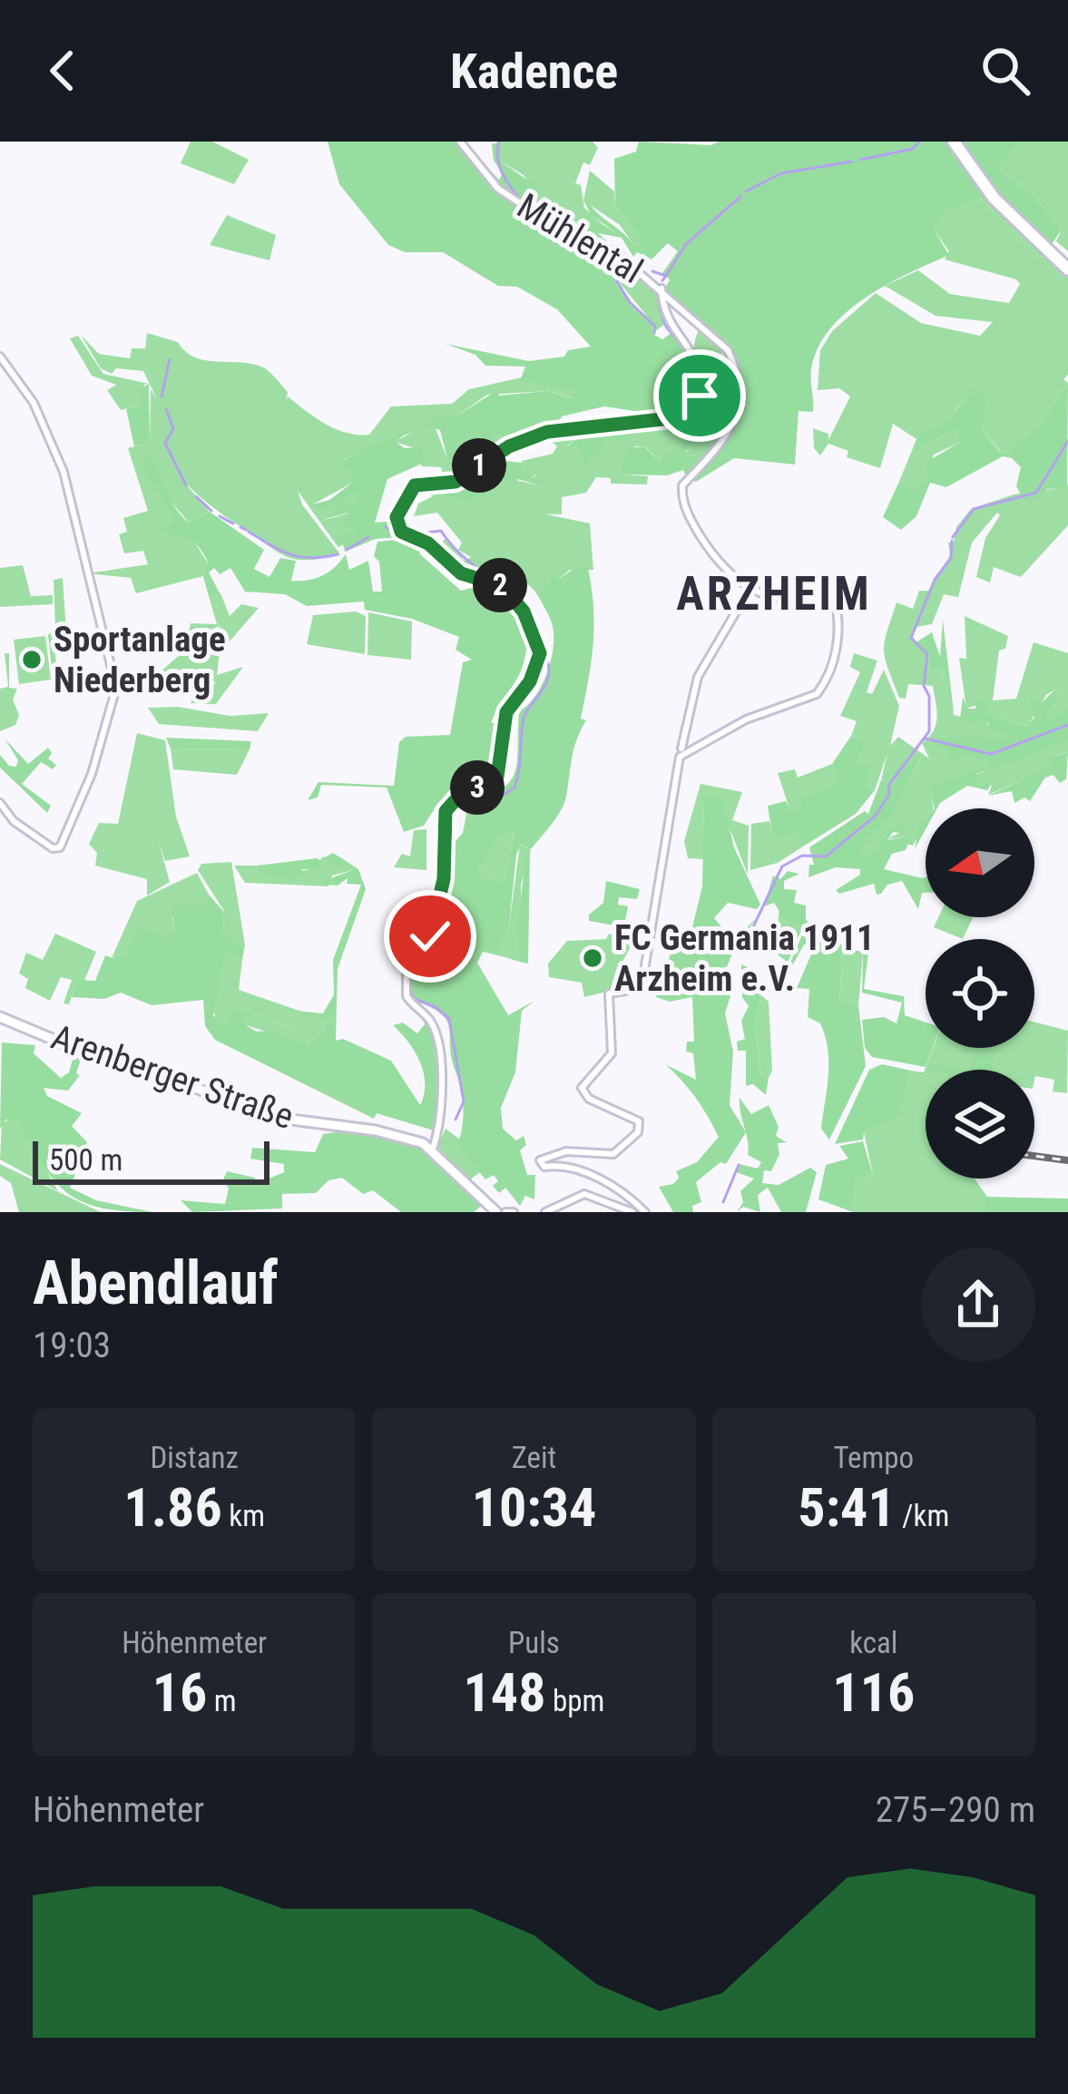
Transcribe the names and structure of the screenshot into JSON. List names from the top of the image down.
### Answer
{
  "streets": {
    "main road": ["Arenberger Straße"],
    "street": ["Mühlental"]
  },
  "crossings": [
    ["Mühlental", "Arenberger Straße"]
  ],
  "districts": ["ARZHEIM"],
  "places": ["Sportanlage Niederberg", "FC Germania 1911 Arzheim e.V."],
  "scale_bar": "500 m",
  "north": "left",
  "page": {
    "header": "Kadence",
    "pins": ["1", "2", "3"],
    "scale": "500 m",
    "heading": ["Abendlauf", "19:03"],
    "stats": [
      ["Distanz", "1.86 km"],
      ["Zeit", "10:34"],
      ["Tempo", "5:41 /km"],
      ["Höhenmeter", "16 m"],
      ["Puls", "148 bpm"],
      ["kcal", "116"]
    ],
    "chart": ["Höhenmeter", "275–290 m"]
  }
}
